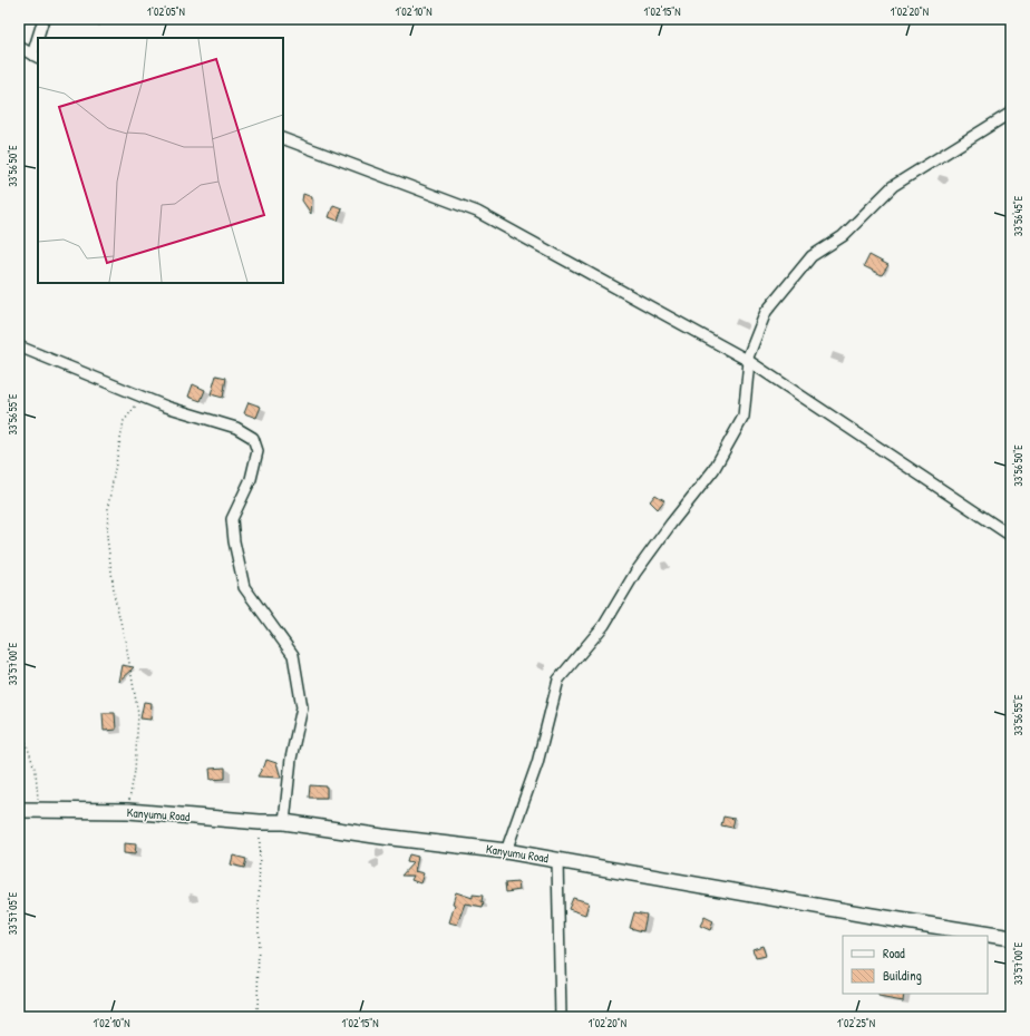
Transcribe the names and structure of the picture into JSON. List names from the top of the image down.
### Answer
{
  "streets": {
    "street": ["Kanyumu Road"]
  },
  "legend": ["Road", "Building"],
  "coordinates": [
    "1°02'05\"N",
    "1°02'10\"N",
    "1°02'15\"N",
    "1°02'20\"N",
    "33°56'50\"E",
    "33°56'45\"E",
    "33°56'55\"E",
    "33°57'00\"E",
    "33°57'05\"E",
    "1°02'25\"N"
  ]
}
